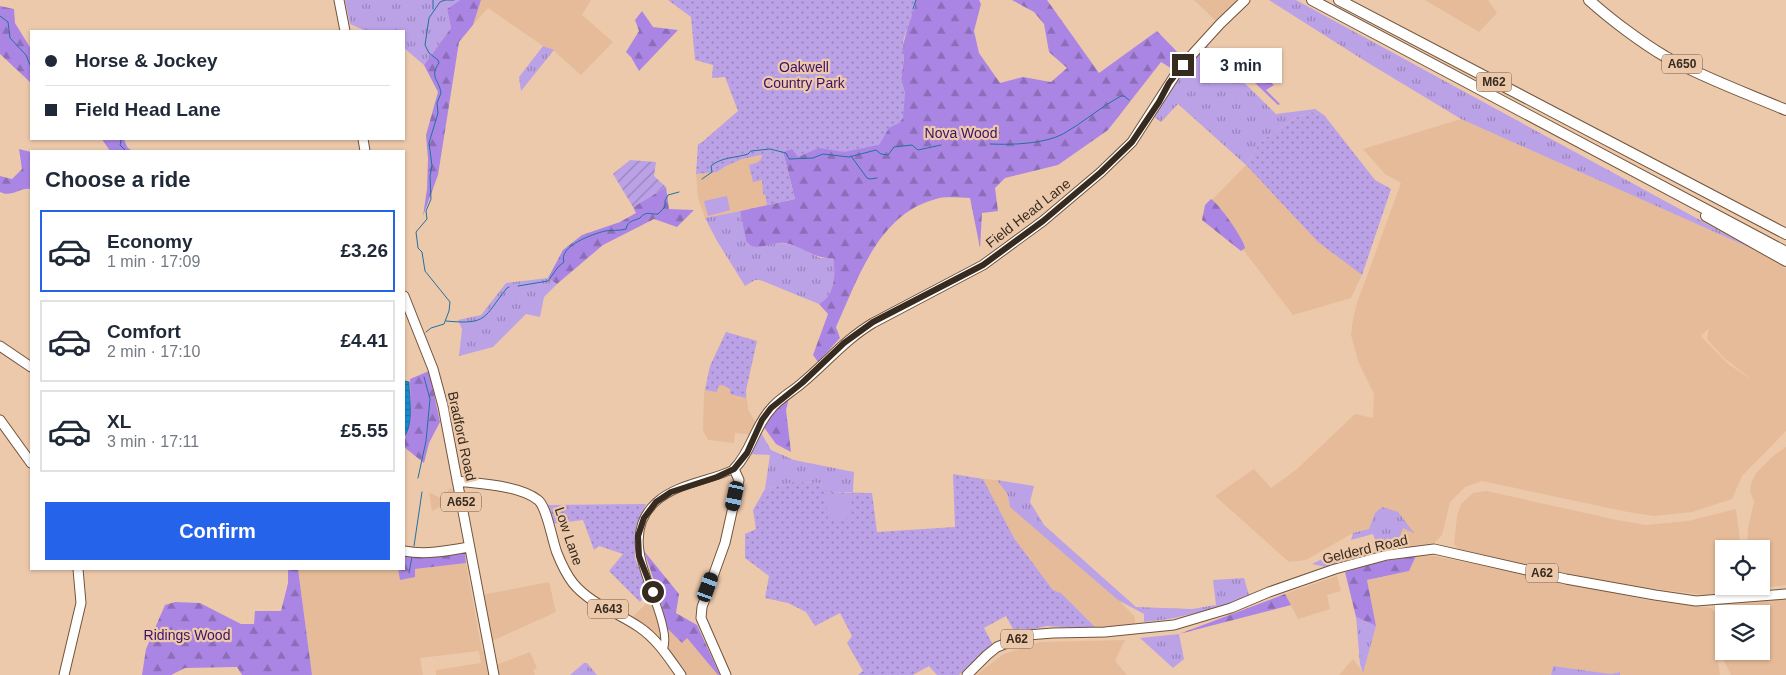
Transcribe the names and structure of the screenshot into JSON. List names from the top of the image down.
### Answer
{
  "streets": {
    "highway": ["A650", "M62"],
    "main road": [
      "Field Head Lane",
      "Bradford Road",
      "A652",
      "Low Lane",
      "Gelderd Road",
      "A62",
      "A643"
    ]
  },
  "crossings": [
    ["Bradford Road", "Low Lane"]
  ],
  "parks": ["Oakwell Country Park", "Nova Wood", "Ridings Wood"],
  "page": {
    "banner": ["Horse & Jockey", "Field Head Lane"],
    "bubble": "3 min",
    "heading": "Choose a ride",
    "list": [
      {
        "name": "Economy",
        "note": "1 min · 17:09",
        "value": "£3.26"
      },
      {
        "name": "Comfort",
        "note": "2 min · 17:10",
        "value": "£4.41"
      },
      {
        "name": "XL",
        "note": "3 min · 17:11",
        "value": "£5.55"
      }
    ],
    "buttons": "Confirm"
  }
}
